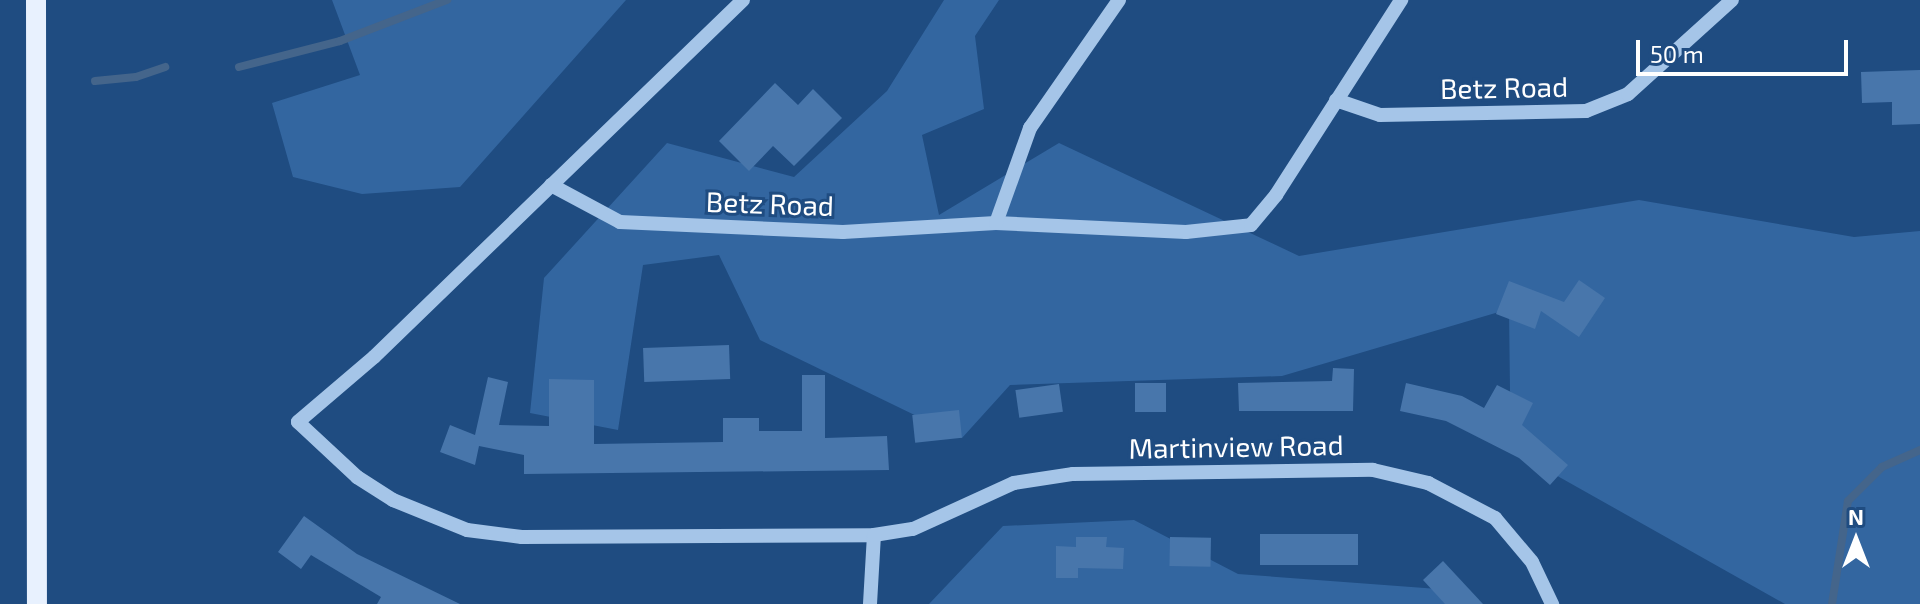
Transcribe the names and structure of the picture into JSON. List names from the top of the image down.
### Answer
{
  "streets": {
    "street": ["Betz Road", "Martinview Road"]
  },
  "crossings": [
    ["Betz Road", "Martinview Road"]
  ],
  "scale_bar": "50 m",
  "north": "top"
}
